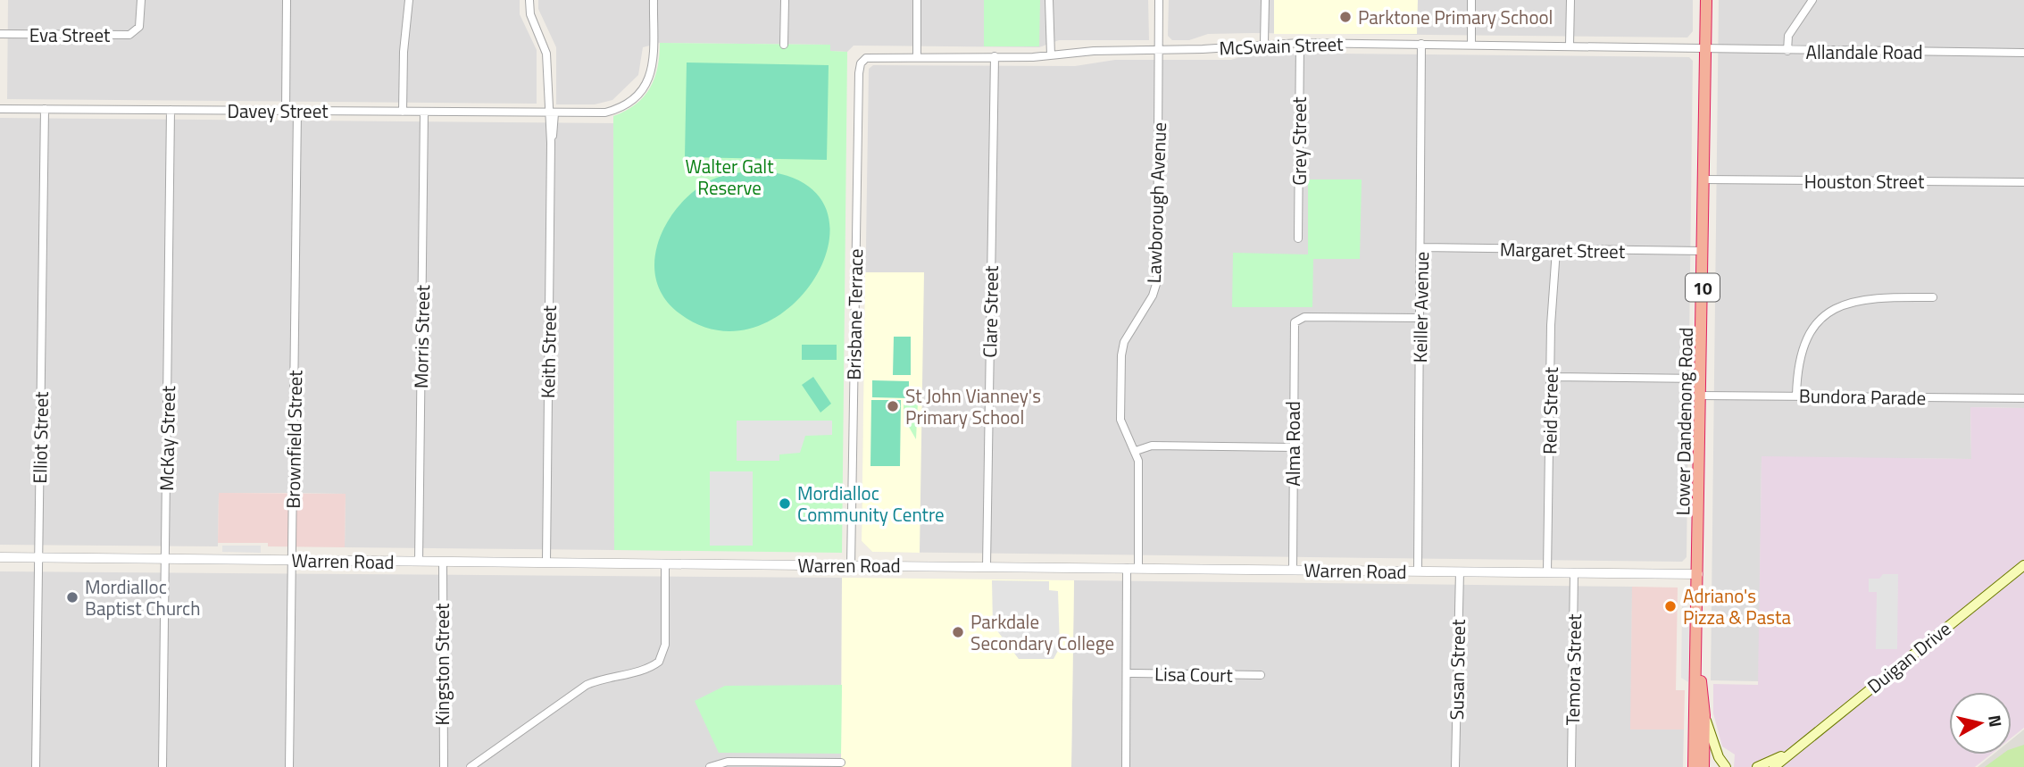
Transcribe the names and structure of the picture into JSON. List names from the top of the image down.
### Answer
{
  "streets": {
    "highway": ["10", "Lower Dandenong Road"],
    "main road": ["Duigan Drive"],
    "street": [
      "Eva Street",
      "McSwain Street",
      "Allandale Road",
      "Davey Street",
      "Grey Street",
      "Houston Street",
      "Lawborough Avenue",
      "Margaret Street",
      "Keiller Avenue",
      "Clare Street",
      "Brisbane Terrace",
      "Morris Street",
      "Keith Street",
      "Bundora Parade",
      "Reid Street",
      "Elliot Street",
      "McKay Street",
      "Brownfield Street",
      "Alma Road",
      "Warren Road",
      "Kingston Street",
      "Susan Street",
      "Temora Street",
      "Lisa Court"
    ]
  },
  "crossings": [
    ["McSwain Street", "Allandale Road"],
    ["McSwain Street", "Grey Street"],
    ["McSwain Street", "Lawborough Avenue"],
    ["McSwain Street", "Keiller Avenue"],
    ["McSwain Street", "Clare Street"],
    ["McSwain Street", "Brisbane Terrace"],
    ["McSwain Street", "Lower Dandenong Road"],
    ["Allandale Road", "Lower Dandenong Road"],
    ["Davey Street", "Morris Street"],
    ["Davey Street", "Keith Street"],
    ["Davey Street", "Elliot Street"],
    ["Davey Street", "McKay Street"],
    ["Davey Street", "Brownfield Street"],
    ["Houston Street", "Lower Dandenong Road"],
    ["Lawborough Avenue", "Warren Road"],
    ["Lawborough Avenue", "Lisa Court"],
    ["Margaret Street", "Keiller Avenue"],
    ["Margaret Street", "Reid Street"],
    ["Margaret Street", "Lower Dandenong Road"],
    ["Keiller Avenue", "Alma Road"],
    ["Keiller Avenue", "Warren Road"],
    ["Clare Street", "Warren Road"],
    ["Brisbane Terrace", "Warren Road"],
    ["Morris Street", "Warren Road"],
    ["Keith Street", "Warren Road"],
    ["Bundora Parade", "Lower Dandenong Road"],
    ["Reid Street", "Warren Road"],
    ["Lower Dandenong Road", "Warren Road"],
    ["Elliot Street", "Warren Road"],
    ["McKay Street", "Warren Road"],
    ["Brownfield Street", "Warren Road"],
    ["Alma Road", "Warren Road"],
    ["Warren Road", "Kingston Street"],
    ["Warren Road", "Susan Street"],
    ["Warren Road", "Temora Street"]
  ],
  "parks": ["Walter Galt Reserve"],
  "places": [
    "Parktone Primary School",
    "St John Vianney's Primary School",
    "Mordialloc Community Centre",
    "Mordialloc Baptist Church",
    "Adriano's Pizza & Pasta",
    "Parkdale Secondary College"
  ],
  "north": "right"
}
